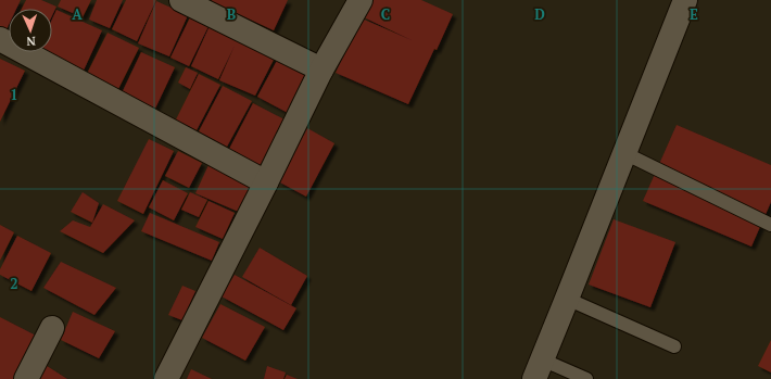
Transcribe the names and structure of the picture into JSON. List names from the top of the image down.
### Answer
{
  "north": "bottom",
  "grid": {
    "columns": [
      "A",
      "B",
      "C",
      "D",
      "E"
    ],
    "rows": ["1", "2"]
  }
}
